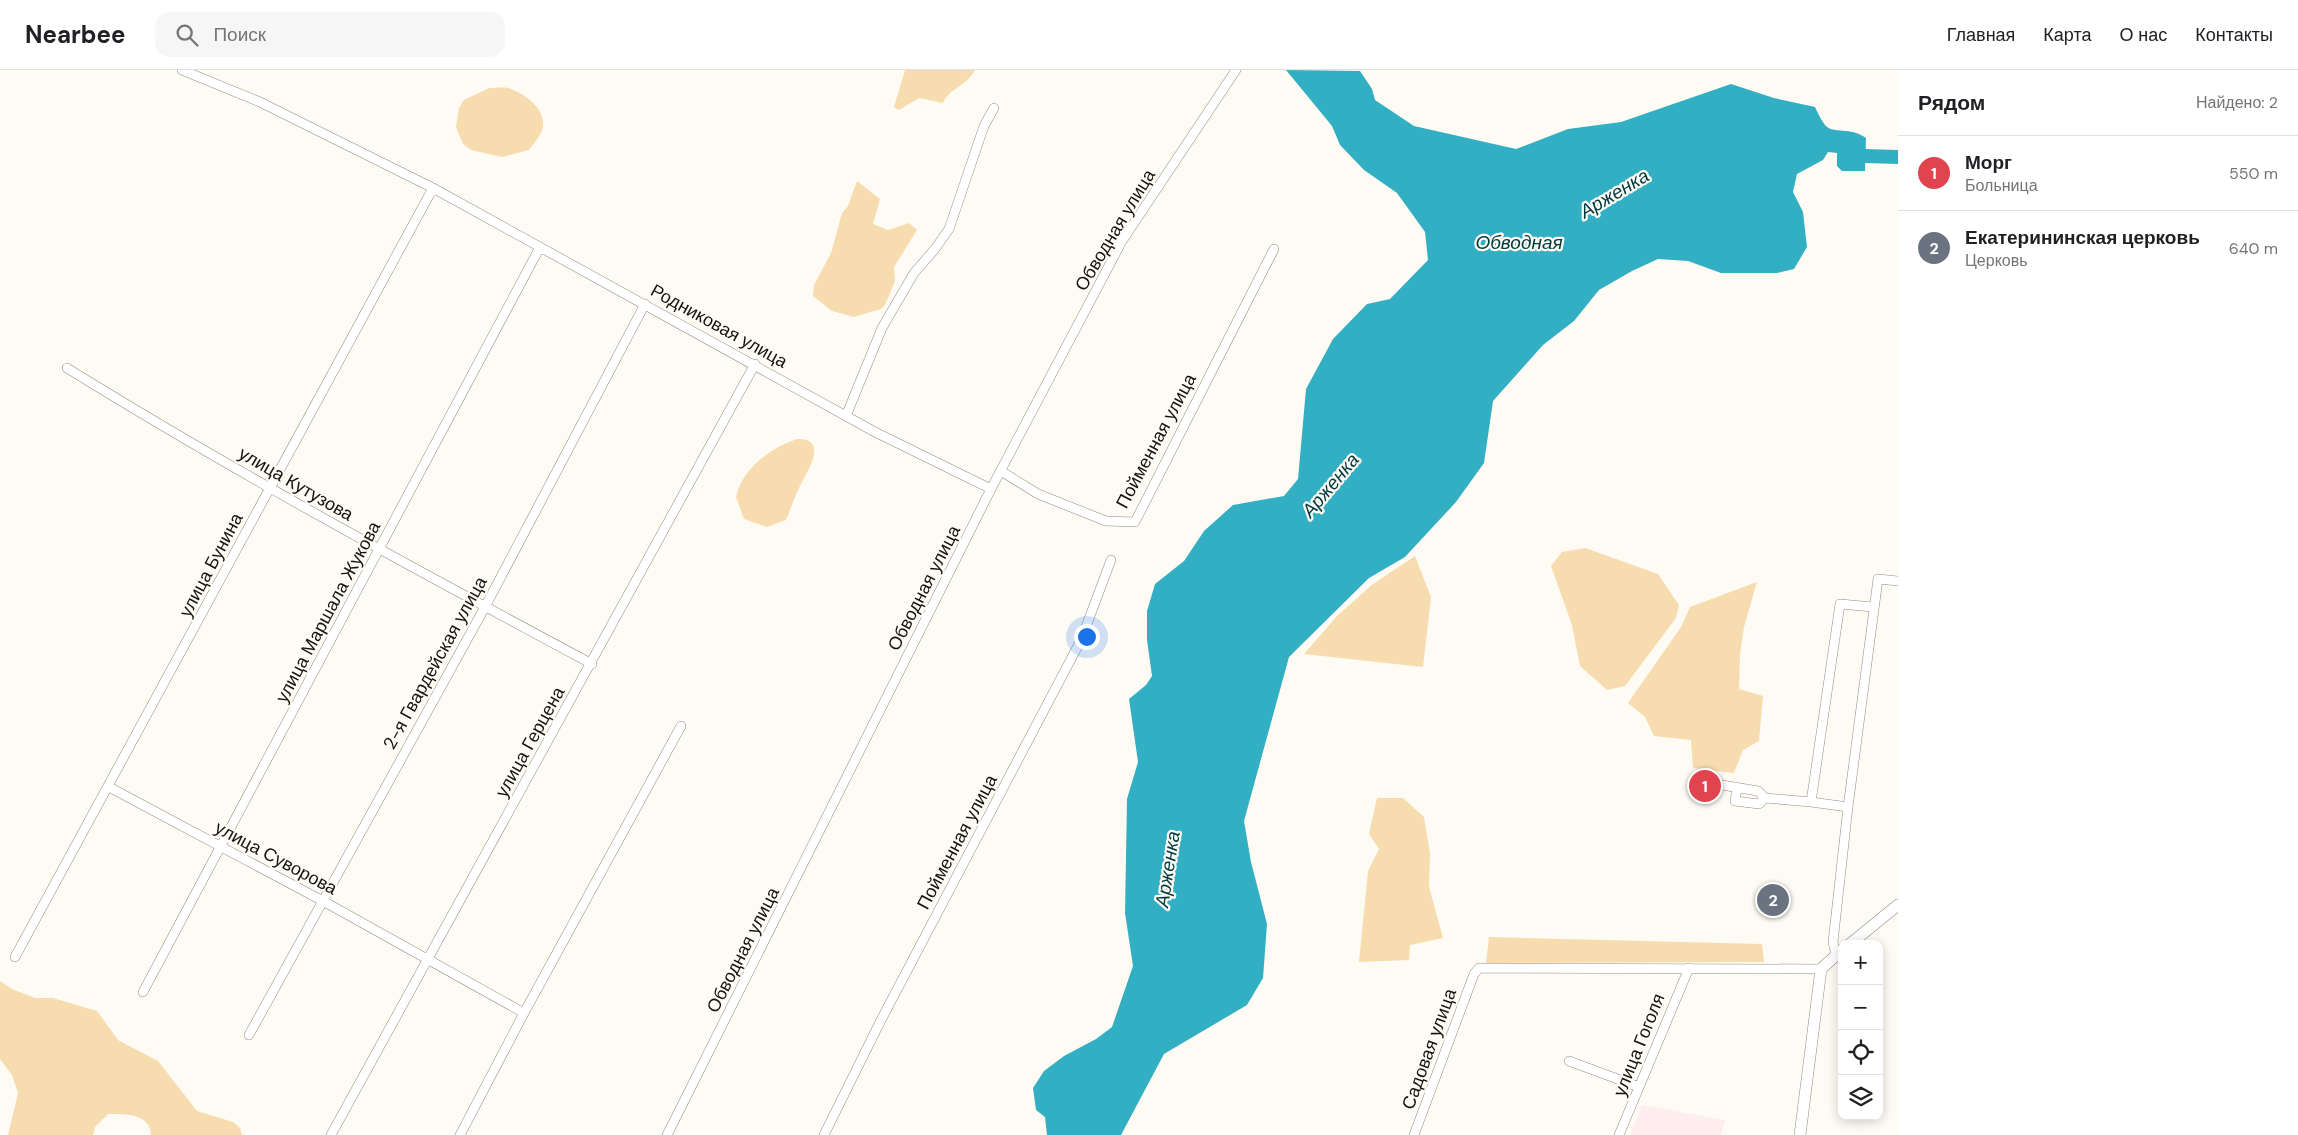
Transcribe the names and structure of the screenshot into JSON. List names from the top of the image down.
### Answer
{
  "streets": {
    "street": [
      "Обводная улица",
      "Родниковая улица",
      "Пойменная улица",
      "улица Кутузова",
      "улица Бунина",
      "улица Маршала Жукова",
      "2-я Гвардейская улица",
      "улица Герцена",
      "улица Суворова",
      "улица Гоголя",
      "Садовая улица"
    ]
  },
  "crossings": [
    ["Обводная улица", "Родниковая улица"],
    ["Обводная улица", "Пойменная улица"],
    ["Родниковая улица", "улица Бунина"],
    ["Родниковая улица", "улица Маршала Жукова"],
    ["Родниковая улица", "2-я Гвардейская улица"],
    ["Родниковая улица", "улица Герцена"],
    ["улица Кутузова", "улица Бунина"],
    ["улица Кутузова", "улица Маршала Жукова"],
    ["улица Кутузова", "2-я Гвардейская улица"],
    ["улица Кутузова", "улица Герцена"],
    ["улица Бунина", "улица Суворова"],
    ["улица Маршала Жукова", "улица Суворова"],
    ["2-я Гвардейская улица", "улица Суворова"],
    ["улица Герцена", "улица Суворова"],
    ["улица Гоголя", "Садовая улица"]
  ],
  "water": ["Арженка", "Обводная"],
  "page": {
    "header": "Nearbee",
    "search": "Поиск",
    "nav": [
      "Главная",
      "Карта",
      "О нас",
      "Контакты"
    ],
    "heading": ["Рядом", "Найдено: 2"],
    "list": [
      {
        "mark": "1",
        "name": "Морг",
        "note": "Больница",
        "value": "550 m"
      },
      {
        "mark": "2",
        "name": "Екатерининская церковь",
        "note": "Церковь",
        "value": "640 m"
      }
    ],
    "pins": ["1", "2"],
    "map_buttons": ["+", "−"]
  }
}
